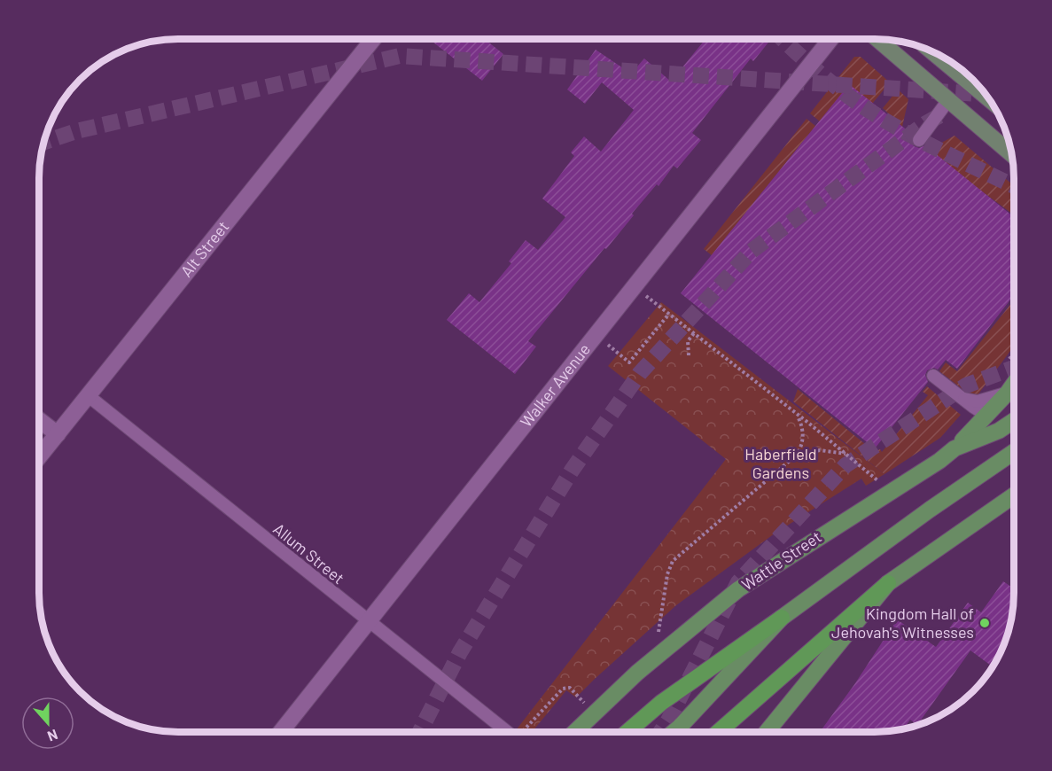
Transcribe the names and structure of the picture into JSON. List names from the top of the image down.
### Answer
{
  "streets": {
    "highway": ["Wattle Street"],
    "street": ["Alt Street", "Walker Avenue"],
    "lane": ["Allum Street"]
  },
  "crossings": [
    ["Alt Street", "Allum Street"],
    ["Walker Avenue", "Allum Street"]
  ],
  "parks": ["Haberfield Gardens"],
  "places": ["Kingdom Hall of Jehovah's Witnesses"],
  "north": "bottom"
}
